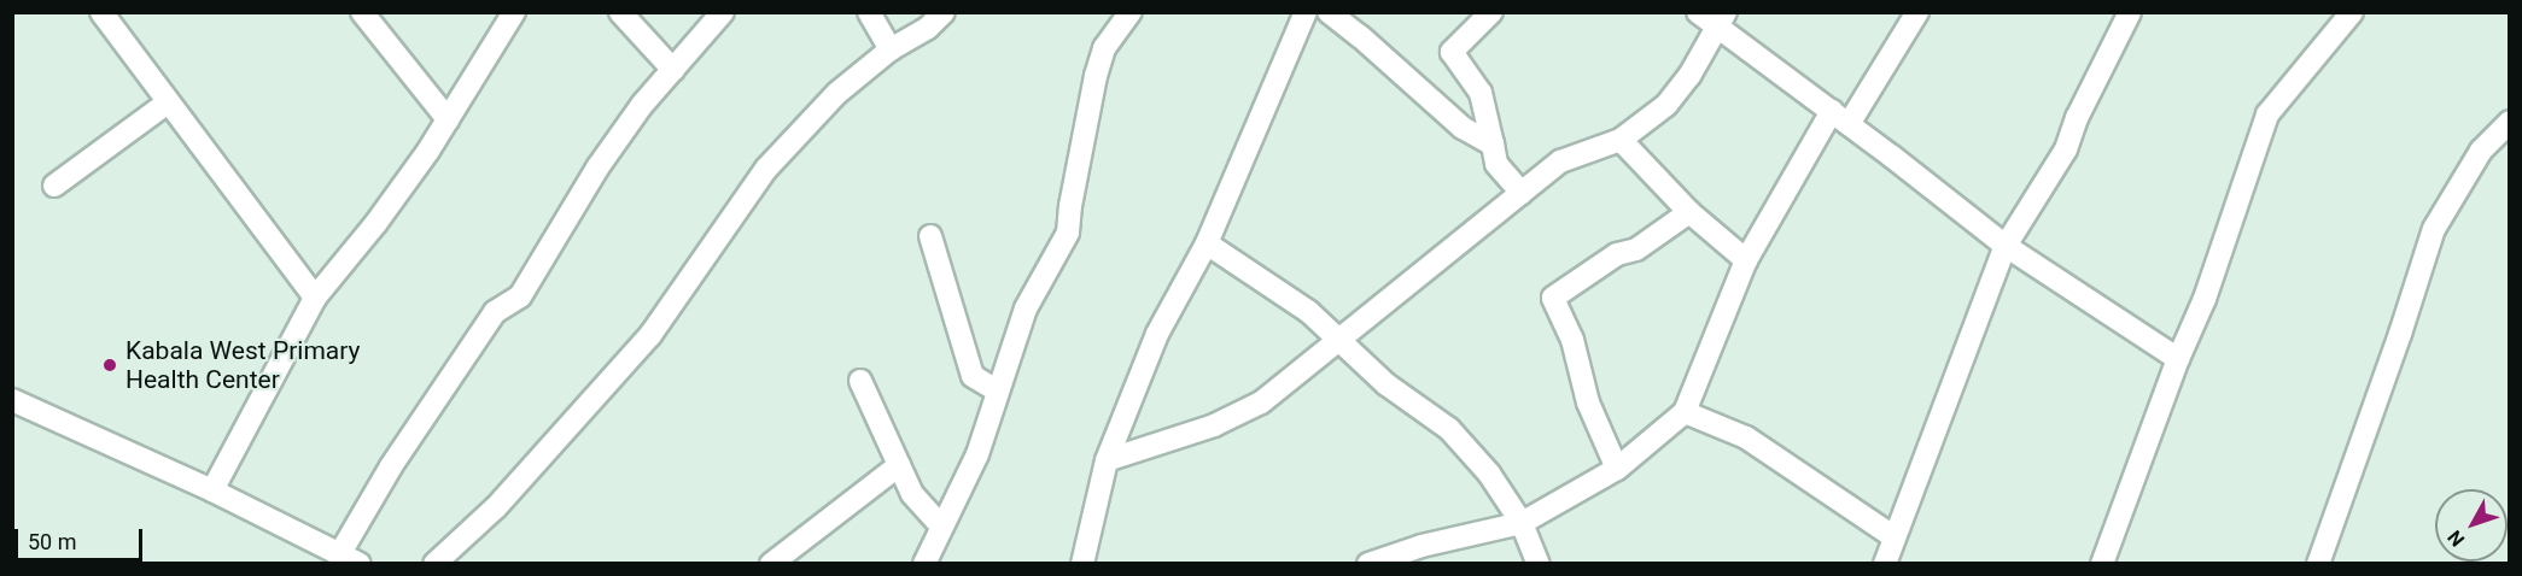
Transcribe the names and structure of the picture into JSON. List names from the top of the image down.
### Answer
{
  "places": ["Kabala West Primary Health Center"],
  "scale_bar": "50 m",
  "north": "bottom left"
}
